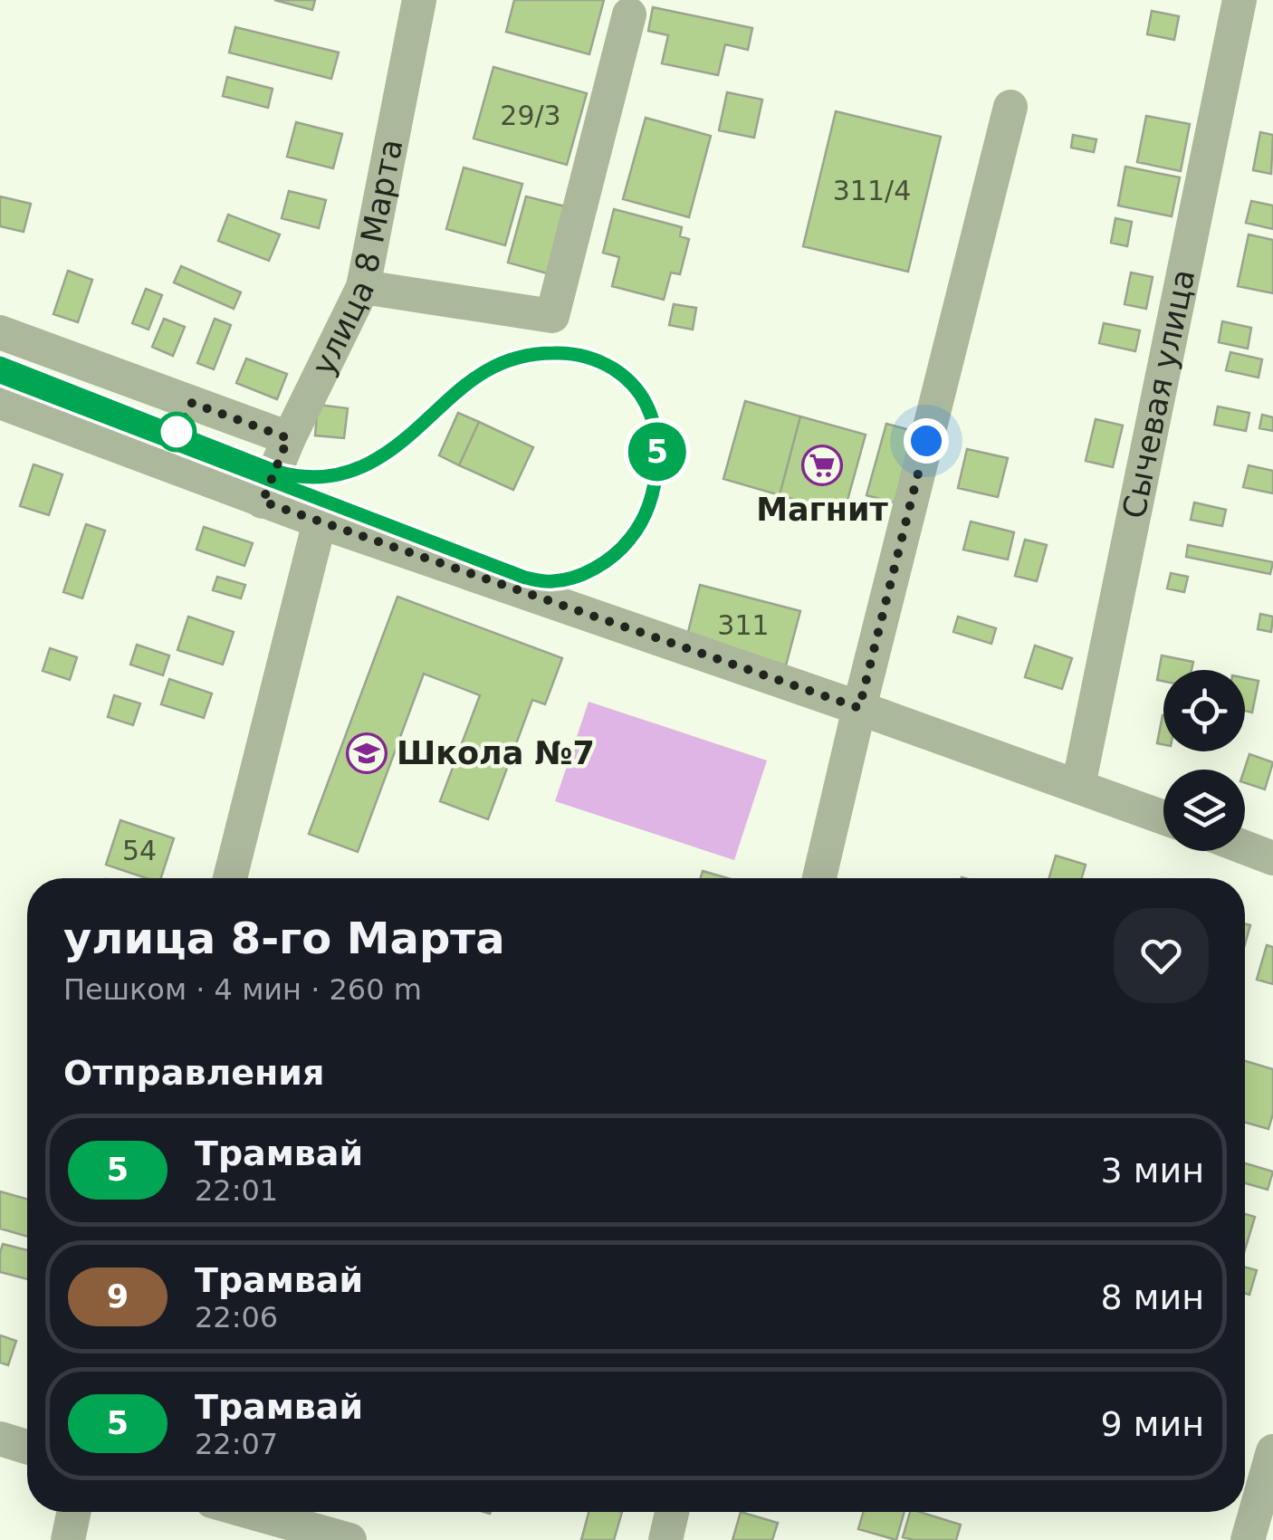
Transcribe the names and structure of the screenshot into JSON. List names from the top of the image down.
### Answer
{
  "streets": {
    "street": ["улица 8 Марта", "Сычевая улица"]
  },
  "places": {
    "supermarket": ["Магнит"],
    "school or university": ["Школа №7"]
  },
  "lines": ["tram line 5"],
  "house_numbers": [
    "29/3",
    "311/4",
    "311",
    "54"
  ],
  "page": {
    "on_map": "5",
    "heading": [
      ["улица 8-го Марта", "Пешком · 4 мин · 260 m"],
      "Отправления"
    ],
    "list": [
      {
        "mark": "5",
        "name": "Трамвай",
        "note": "22:01",
        "value": "3 мин"
      },
      {
        "mark": "9",
        "name": "Трамвай",
        "note": "22:06",
        "value": "8 мин"
      },
      {
        "mark": "5",
        "name": "Трамвай",
        "note": "22:07",
        "value": "9 мин"
      }
    ]
  }
}
